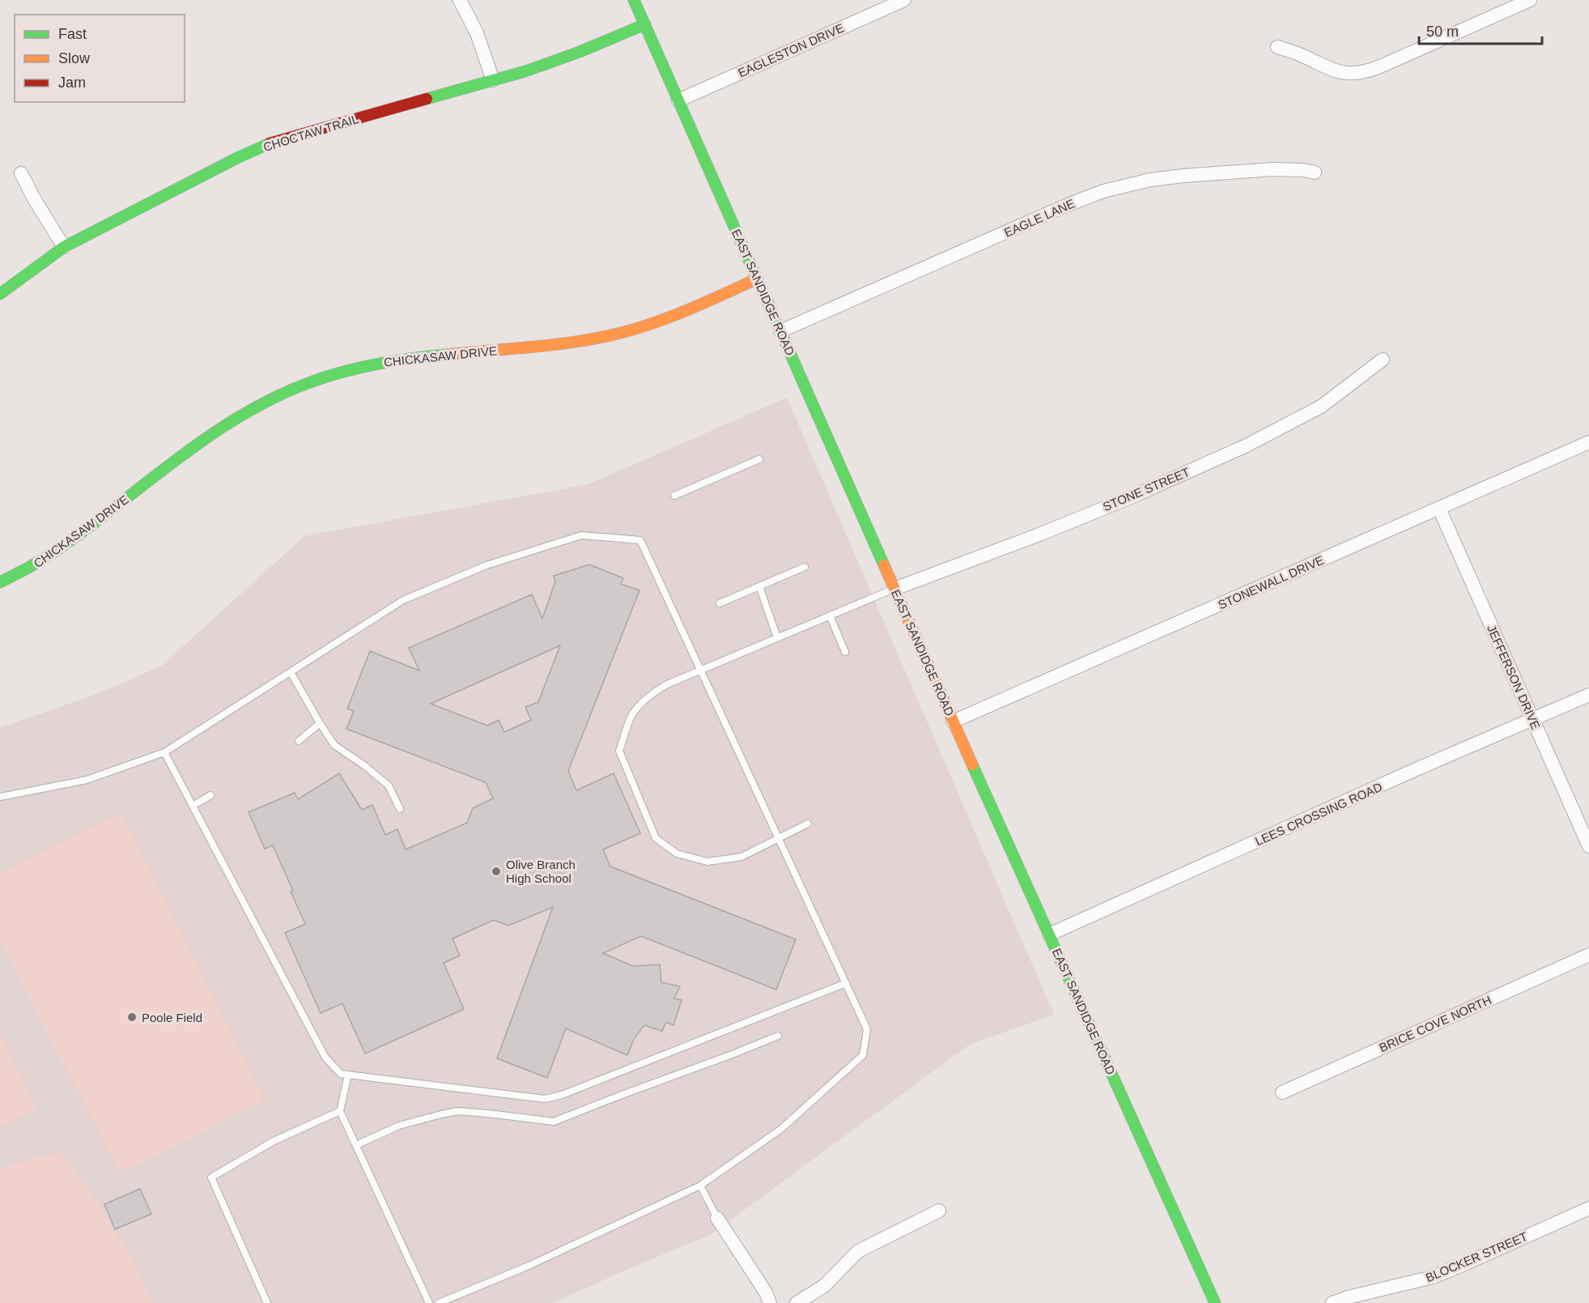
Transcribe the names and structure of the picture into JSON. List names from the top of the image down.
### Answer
{
  "streets": {
    "street": [
      "EAGLESTON DRIVE",
      "CHOCTAW TRAIL",
      "EAGLE LANE",
      "EAST SANDIDGE ROAD",
      "CHICKASAW DRIVE",
      "STONE STREET",
      "STONEWALL DRIVE",
      "JEFFERSON DRIVE",
      "LEES CROSSING ROAD",
      "BRICE COVE NORTH",
      "BLOCKER STREET"
    ]
  },
  "crossings": [
    ["EAGLESTON DRIVE", "EAST SANDIDGE ROAD"],
    ["CHOCTAW TRAIL", "EAST SANDIDGE ROAD"],
    ["EAGLE LANE", "EAST SANDIDGE ROAD"],
    ["EAST SANDIDGE ROAD", "CHICKASAW DRIVE"],
    ["EAST SANDIDGE ROAD", "STONE STREET"],
    ["EAST SANDIDGE ROAD", "STONEWALL DRIVE"],
    ["EAST SANDIDGE ROAD", "LEES CROSSING ROAD"],
    ["STONEWALL DRIVE", "JEFFERSON DRIVE"],
    ["JEFFERSON DRIVE", "LEES CROSSING ROAD"]
  ],
  "places": ["Olive Branch High School", "Poole Field"],
  "legend": ["Fast", "Slow", "Jam"],
  "scale_bar": "50 m"
}
